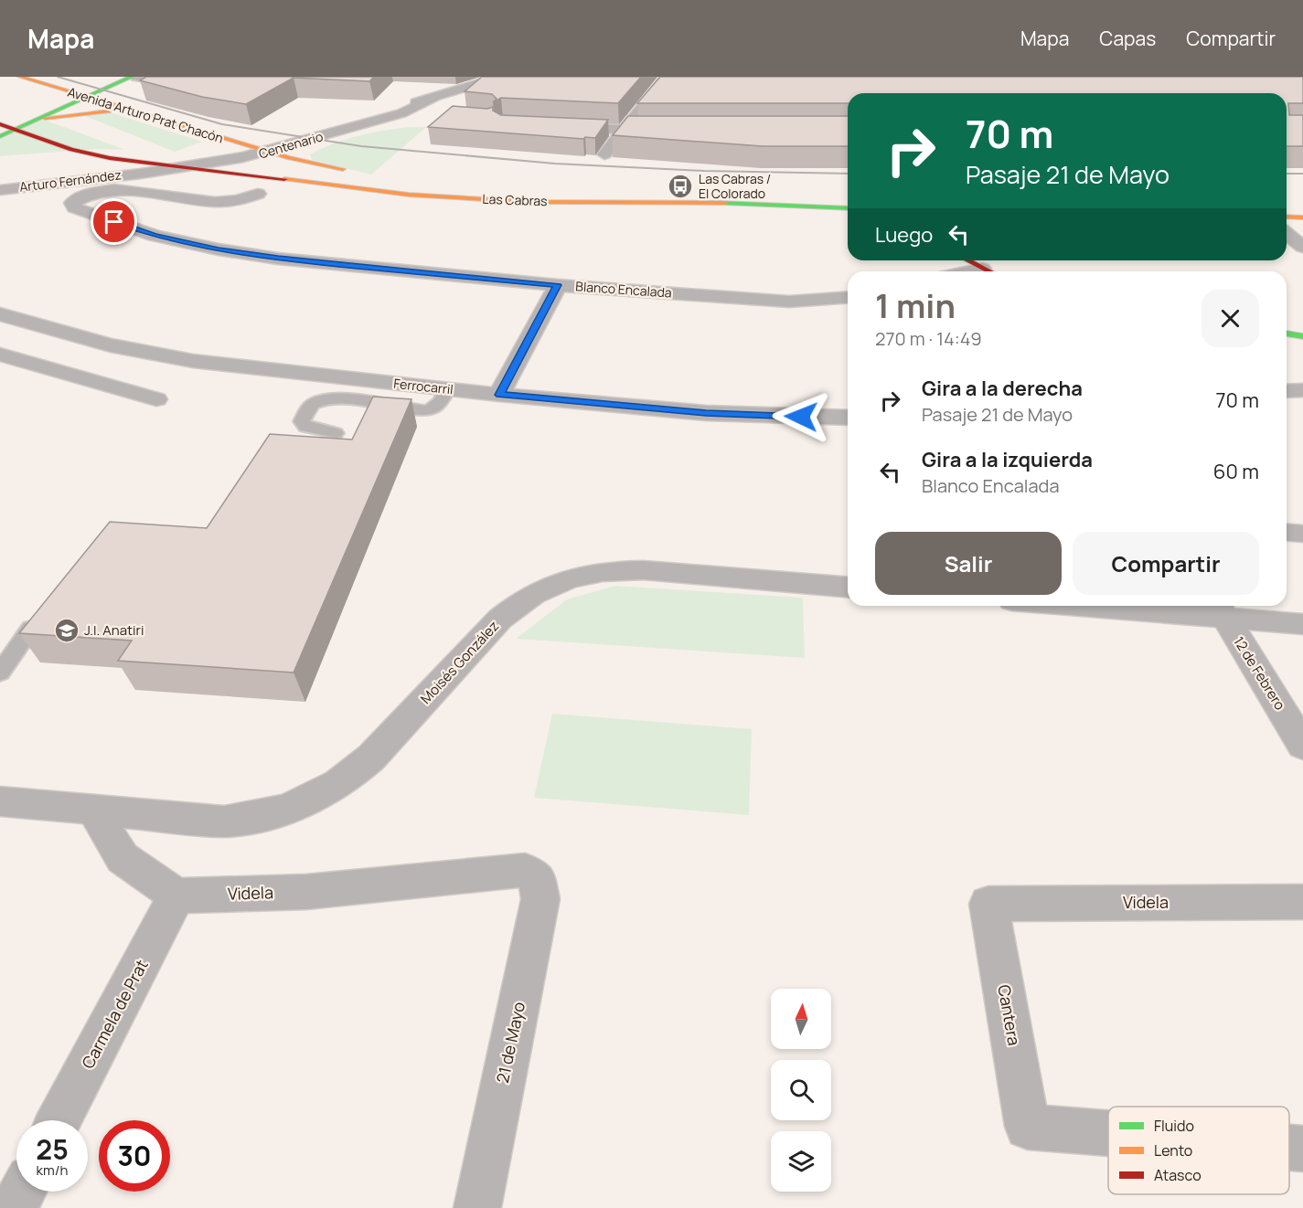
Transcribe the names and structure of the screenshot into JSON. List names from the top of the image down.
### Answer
{
  "streets": {
    "main road": ["Avenida Arturo Prat Chacón", "Las Cabras"],
    "street": [
      "Centenario",
      "Arturo Fernández",
      "Blanco Encalada",
      "Ferrocarril",
      "Moisés González",
      "12 de Febrero",
      "Videla",
      "Carmela de Prat",
      "Cantera",
      "21 de Mayo"
    ]
  },
  "crossings": [
    ["Avenida Arturo Prat Chacón", "Centenario"],
    ["Centenario", "Arturo Fernández"],
    ["Centenario", "Las Cabras"],
    ["Videla", "Carmela de Prat"],
    ["Videla", "Cantera"],
    ["Videla", "21 de Mayo"]
  ],
  "places": {
    "bus stop": ["Las Cabras / El Colorado"],
    "school or university": ["J.I. Anatiri"]
  },
  "legend": ["Fluido", "Lento", "Atasco"],
  "north": "top",
  "page": {
    "header": "Mapa",
    "nav": ["Mapa", "Capas", "Compartir"],
    "turn": ["70 m", "Pasaje 21 de Mayo"],
    "then": "Luego",
    "heading": ["1 min", "270 m · 14:49"],
    "list": [
      {
        "name": "Gira a la derecha",
        "note": "Pasaje 21 de Mayo",
        "value": "70 m"
      },
      {
        "name": "Gira a la izquierda",
        "note": "Blanco Encalada",
        "value": "60 m"
      }
    ],
    "buttons": ["Salir", "Compartir"],
    "speed": "25 km/h",
    "limit": "30"
  }
}
